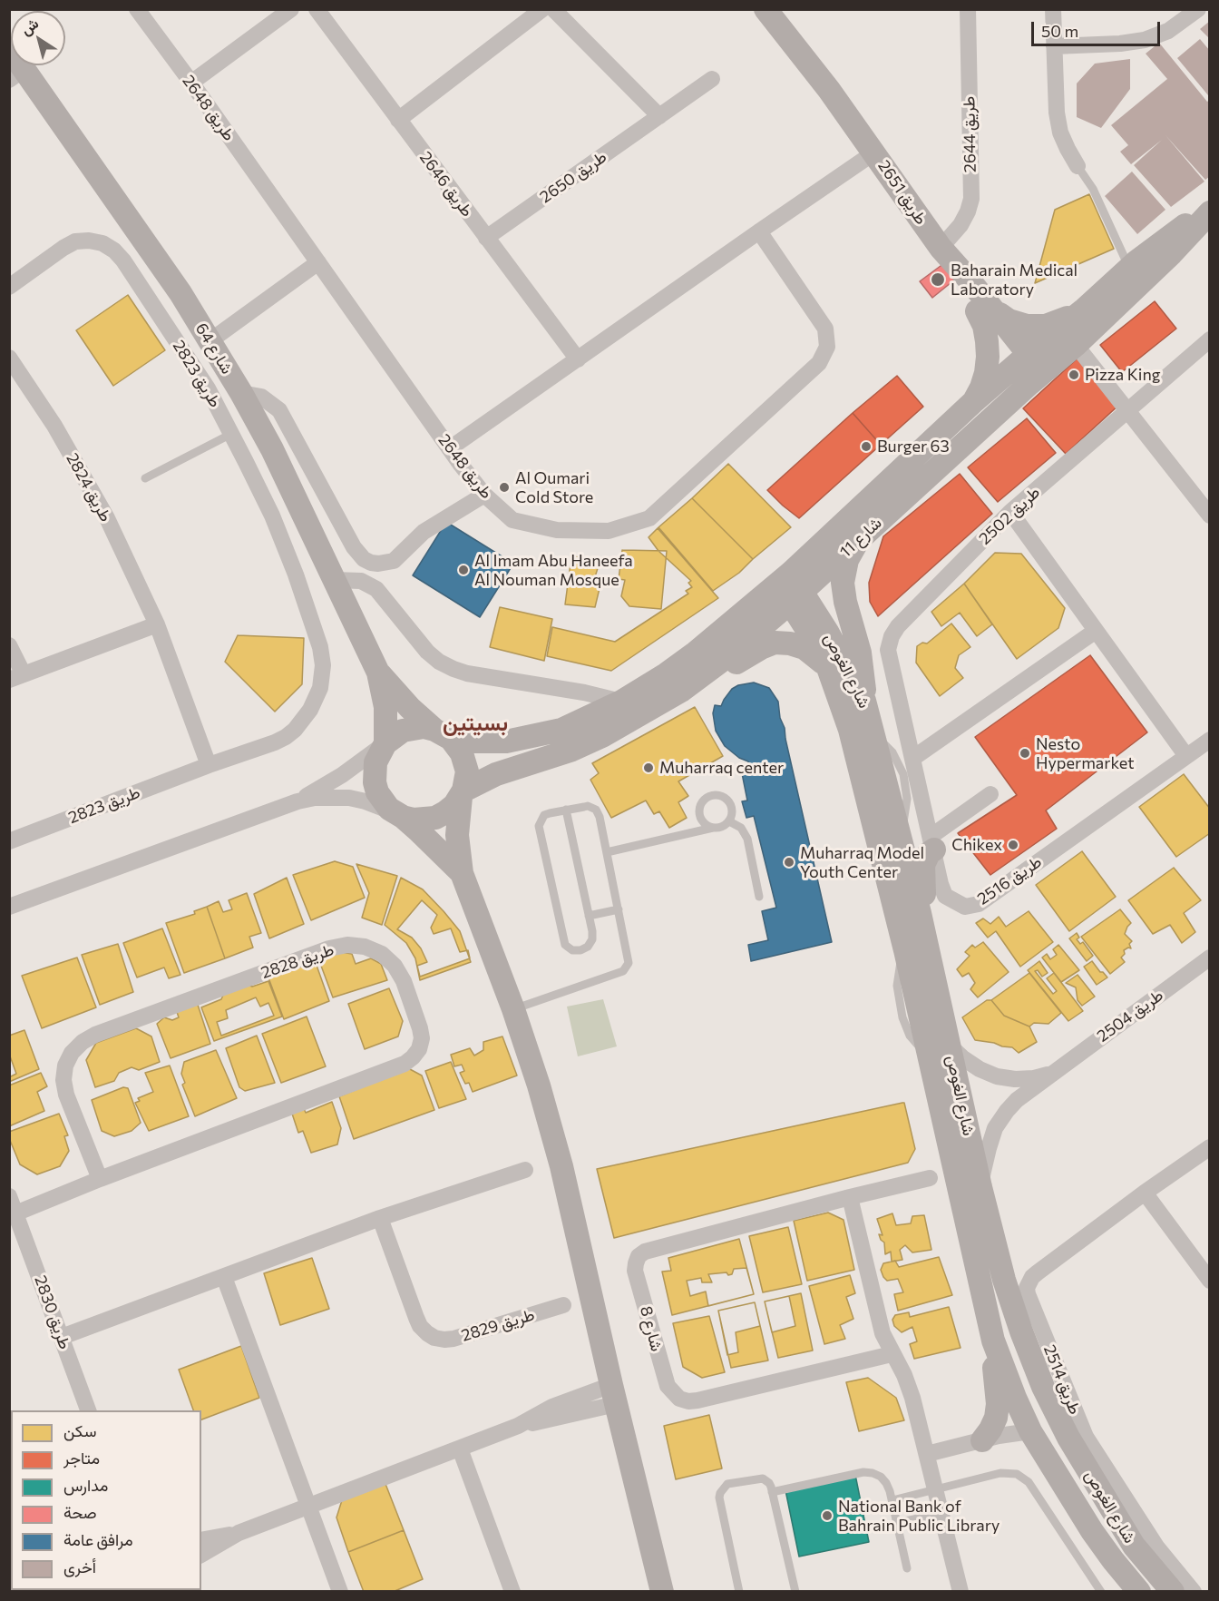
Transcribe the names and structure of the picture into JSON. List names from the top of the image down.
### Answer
{
  "streets": {
    "main road": [
      "طريق 2651",
      "شارع 64",
      "شارع 11",
      "شارع الغوص"
    ],
    "street": [
      "طريق 2648",
      "طريق 2644",
      "طريق 2650",
      "طريق 2646",
      "طريق 2823",
      "طريق 2824",
      "طريق 2502",
      "طريق 2516",
      "طريق 2828",
      "طريق 2504",
      "طريق 2830",
      "طريق 2829",
      "شارع 8",
      "طريق 2514"
    ]
  },
  "crossings": [
    ["طريق 2644", "طريق 2651"],
    ["طريق 2650", "طريق 2646"],
    ["طريق 2651", "شارع 11"],
    ["شارع 64", "شارع 11"],
    ["طريق 2823", "طريق 2824"],
    ["طريق 2502", "طريق 2516"],
    ["شارع 11", "شارع الغوص"],
    ["شارع الغوص", "طريق 2504"],
    ["طريق 2828", "طريق 2830"]
  ],
  "districts": ["بسيتين"],
  "places": [
    "Baharain Medical Laboratory",
    "Pizza King",
    "Burger 63",
    "Al Oumari Cold Store",
    "Al Imam Abu Haneefa Al Nouman Mosque",
    "Nesto Hypermarket",
    "Muharraq center",
    "Chikex",
    "Muharraq Model Youth Center",
    "National Bank of Bahrain Public Library"
  ],
  "legend": [
    "سكن",
    "متاجر",
    "مدارس",
    "صحة",
    "مرافق عامة",
    "أخرى"
  ],
  "scale_bar": "50 m",
  "north": "top left"
}
